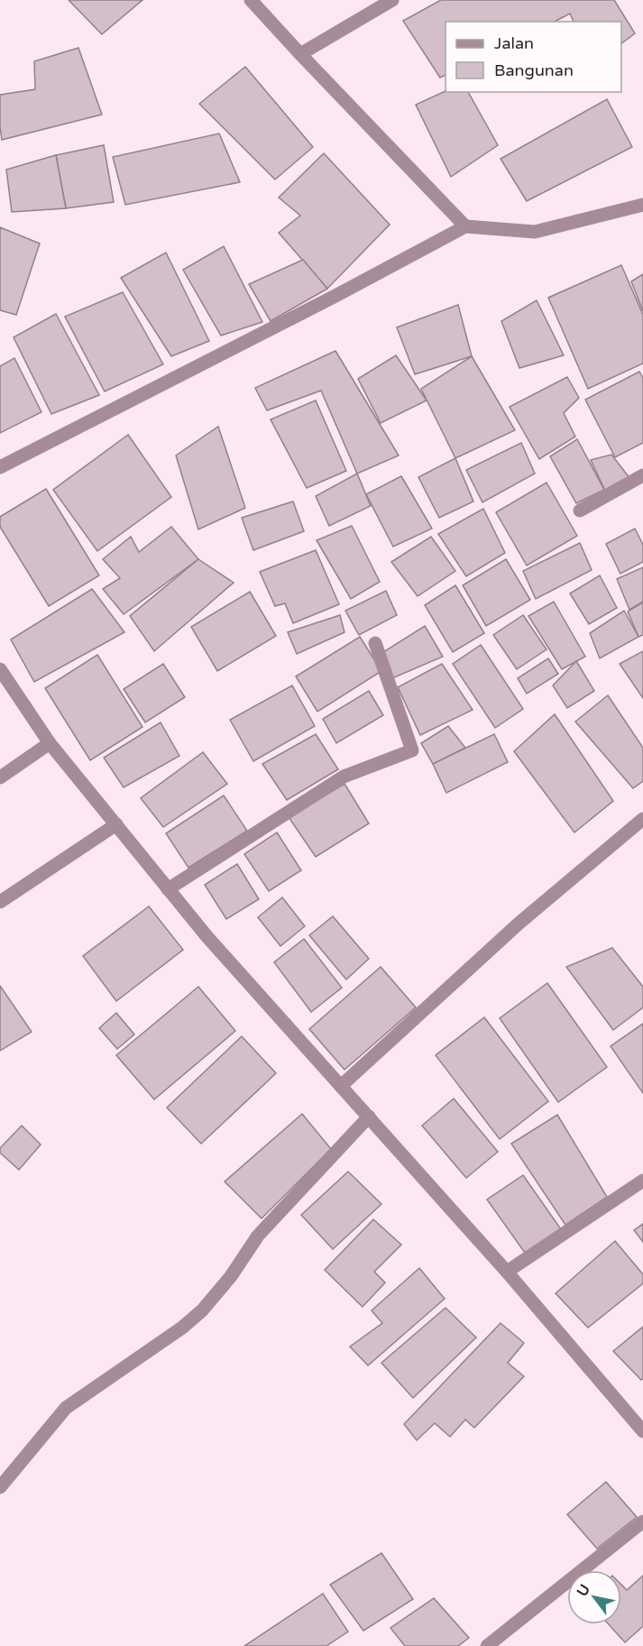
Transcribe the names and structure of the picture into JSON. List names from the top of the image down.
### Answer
{
  "legend": ["Jalan", "Bangunan"],
  "north": "top left"
}
